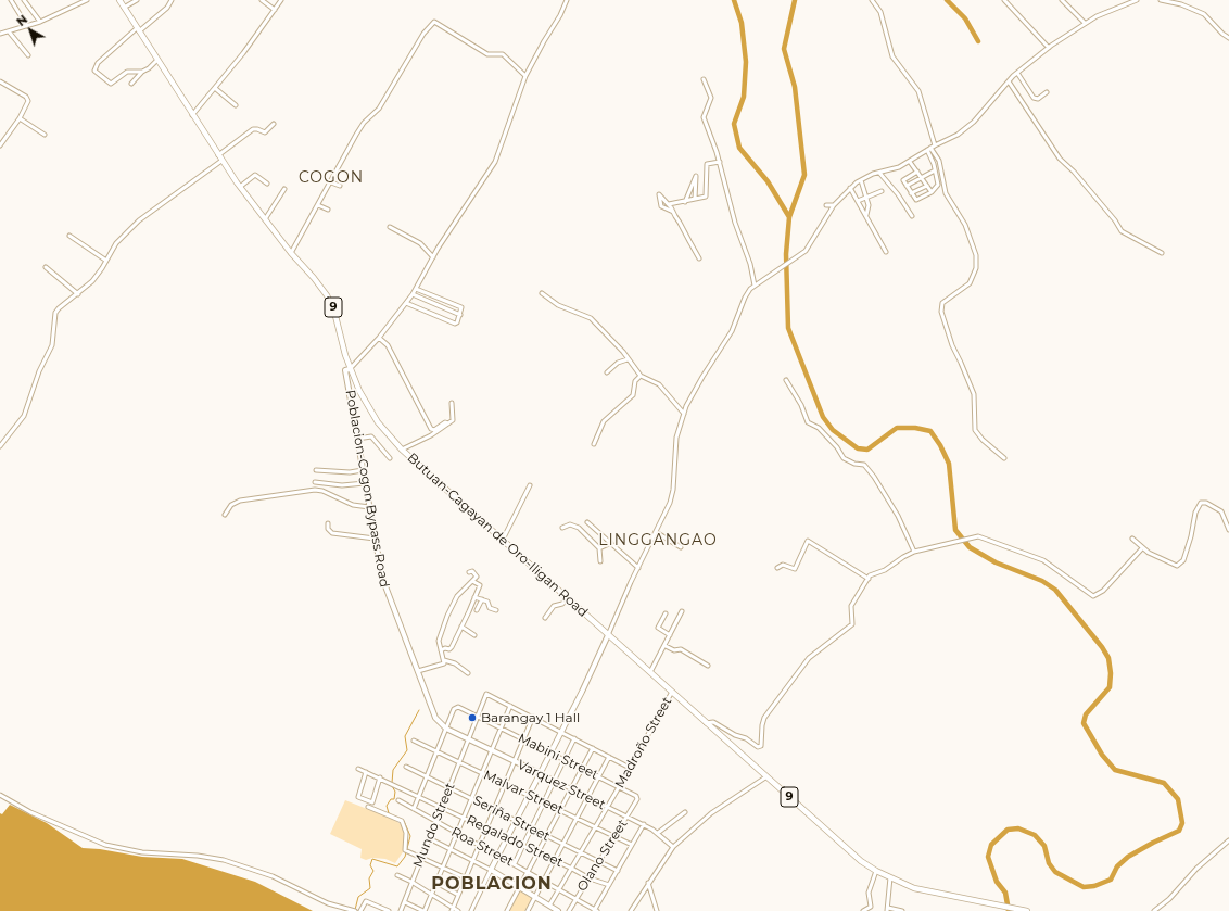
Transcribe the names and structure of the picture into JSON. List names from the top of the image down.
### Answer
{
  "streets": {
    "highway": ["9", "Butuan-Cagayan de Oro-Iligan Road"],
    "main road": ["Poblacion-Cogon Bypass Road", "Varquez Street"],
    "street": [
      "Madroño Street",
      "Mabini Street",
      "Malvar Street",
      "Seriña Street",
      "Mundo Street",
      "Regalado Street",
      "Roa Street",
      "Olano Street"
    ]
  },
  "crossings": [
    ["Poblacion-Cogon Bypass Road", "Butuan-Cagayan de Oro-Iligan Road"],
    ["Poblacion-Cogon Bypass Road", "Mabini Street"],
    ["Poblacion-Cogon Bypass Road", "Varquez Street"],
    ["Butuan-Cagayan de Oro-Iligan Road", "Madroño Street"],
    ["Madroño Street", "Mabini Street"],
    ["Madroño Street", "Varquez Street"],
    ["Madroño Street", "Malvar Street"],
    ["Madroño Street", "Seriña Street"],
    ["Madroño Street", "Regalado Street"],
    ["Madroño Street", "Roa Street"],
    ["Mabini Street", "Varquez Street"],
    ["Mabini Street", "Mundo Street"],
    ["Mabini Street", "Olano Street"],
    ["Varquez Street", "Mundo Street"],
    ["Varquez Street", "Olano Street"],
    ["Malvar Street", "Mundo Street"],
    ["Malvar Street", "Olano Street"],
    ["Seriña Street", "Mundo Street"],
    ["Seriña Street", "Olano Street"],
    ["Mundo Street", "Regalado Street"],
    ["Mundo Street", "Roa Street"],
    ["Regalado Street", "Olano Street"],
    ["Roa Street", "Olano Street"]
  ],
  "districts": ["COGON", "LINGGANGAO", "POBLACION"],
  "places": ["Barangay 1 Hall"],
  "north": "top left"
}
